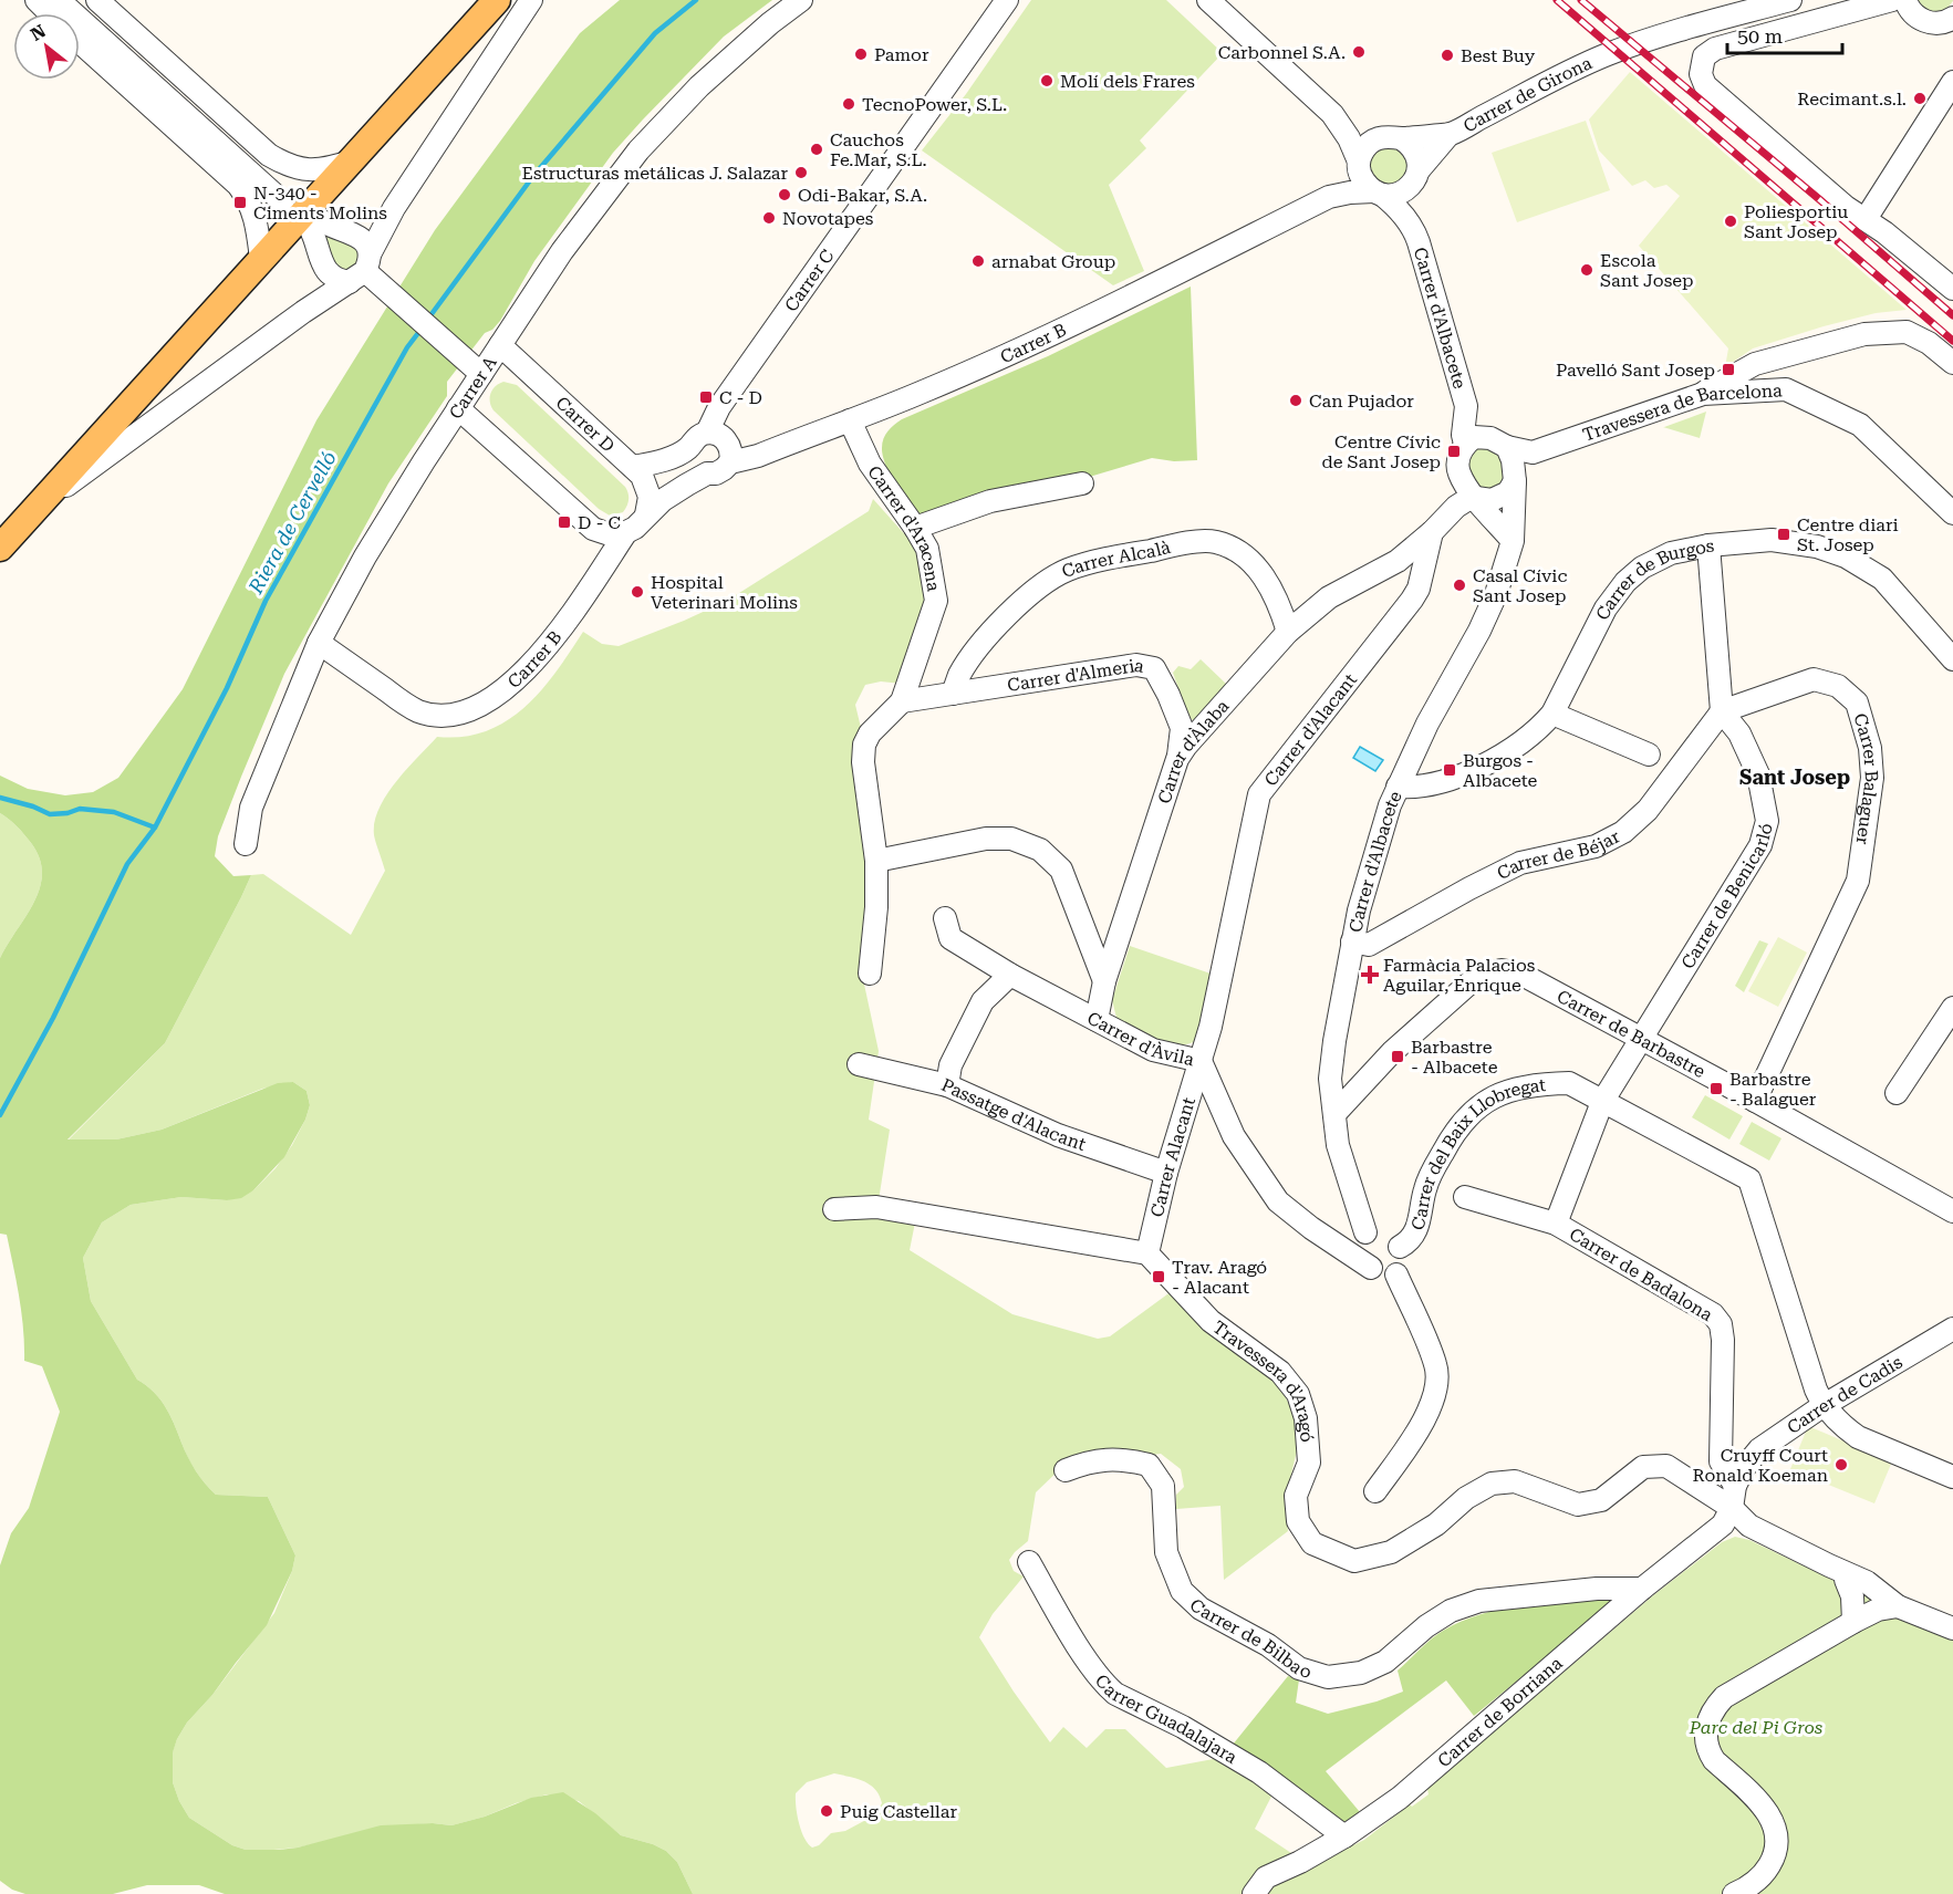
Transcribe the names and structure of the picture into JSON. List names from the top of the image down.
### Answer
{
  "streets": {
    "street": [
      "Carrer de Girona",
      "Carrer C",
      "Carrer d'Albacete",
      "Carrer B",
      "Carrer A",
      "Travessera de Barcelona",
      "Carrer D",
      "Carrer d'Aracena",
      "Carrer Alcalà",
      "Carrer de Burgos",
      "Carrer d'Almeria",
      "Carrer d'Alacant",
      "Carrer d'Àlaba",
      "Carrer Balaguer",
      "Carrer de Béjar",
      "Carrer de Benicarló",
      "Carrer de Barbastre",
      "Carrer d'Àvila",
      "Passatge d'Alacant",
      "Carrer Alacant",
      "Carrer del Baix Llobregat",
      "Carrer de Badalona",
      "Travessera d'Aragó",
      "Carrer de Cadis",
      "Carrer de Bilbao",
      "Carrer de Borriana",
      "Carrer Guadalajara"
    ]
  },
  "crossings": [
    ["Carrer de Girona", "Carrer d'Albacete"],
    ["Carrer de Girona", "Carrer B"],
    ["Carrer C", "Carrer B"],
    ["Carrer d'Albacete", "Carrer B"],
    ["Carrer d'Albacete", "Travessera de Barcelona"],
    ["Carrer d'Albacete", "Carrer de Burgos"],
    ["Carrer d'Albacete", "Carrer de Béjar"],
    ["Carrer d'Albacete", "Carrer de Barbastre"],
    ["Carrer d'Albacete", "Carrer d'Àvila"],
    ["Carrer d'Albacete", "Carrer del Baix Llobregat"],
    ["Carrer B", "Carrer A"],
    ["Carrer B", "Carrer D"],
    ["Carrer B", "Carrer d'Aracena"],
    ["Carrer A", "Carrer D"],
    ["Carrer d'Aracena", "Carrer d'Almeria"],
    ["Carrer Alcalà", "Carrer d'Almeria"],
    ["Carrer Alcalà", "Carrer d'Àlaba"],
    ["Carrer d'Almeria", "Carrer d'Àlaba"],
    ["Carrer d'Alacant", "Carrer d'Àlaba"],
    ["Carrer d'Alacant", "Carrer d'Àvila"],
    ["Carrer d'Alacant", "Carrer Alacant"],
    ["Carrer d'Àlaba", "Carrer d'Àvila"],
    ["Carrer Balaguer", "Carrer de Béjar"],
    ["Carrer Balaguer", "Carrer de Benicarló"],
    ["Carrer Balaguer", "Carrer de Barbastre"],
    ["Carrer de Béjar", "Carrer de Benicarló"],
    ["Carrer de Benicarló", "Carrer de Barbastre"],
    ["Carrer de Benicarló", "Carrer del Baix Llobregat"],
    ["Carrer de Benicarló", "Carrer de Badalona"],
    ["Carrer d'Àvila", "Carrer Alacant"],
    ["Passatge d'Alacant", "Carrer Alacant"],
    ["Carrer Alacant", "Travessera d'Aragó"],
    ["Carrer del Baix Llobregat", "Carrer de Cadis"],
    ["Carrer de Badalona", "Carrer de Cadis"],
    ["Travessera d'Aragó", "Carrer de Cadis"],
    ["Travessera d'Aragó", "Carrer de Borriana"],
    ["Carrer de Cadis", "Carrer de Borriana"],
    ["Carrer de Bilbao", "Carrer de Borriana"],
    ["Carrer de Borriana", "Carrer Guadalajara"]
  ],
  "districts": ["Sant Josep"],
  "water": ["Riera de Cervelló"],
  "parks": ["Parc del Pi Gros"],
  "places": {
    "other": [
      "Carbonnel S.A.",
      "Pamor",
      "Best Buy",
      "Molí dels Frares",
      "Recimant.s.l.",
      "TecnoPower, S.L.",
      "Cauchos Fe.Mar, S.L.",
      "Estructuras metálicas J. Salazar",
      "Odi-Bakar, S.A.",
      "Novotapes",
      "Poliesportiu Sant Josep",
      "arnabat Group",
      "Escola Sant Josep",
      "Can Pujador",
      "Casal Cívic Sant Josep",
      "Hospital Veterinari Molins",
      "Cruyff Court Ronald Koeman",
      "Puig Castellar"
    ],
    "transit": [
      "N-340 - Ciments Molins",
      "Pavelló Sant Josep",
      "C - D",
      "Centre Cívic de Sant Josep",
      "D - C",
      "Centre diari St. Josep",
      "Burgos - Albacete",
      "Barbastre - Albacete",
      "Barbastre - Balaguer",
      "Trav. Aragó - Alacant"
    ],
    "health": ["Farmàcia Palacios Aguilar, Enrique"]
  },
  "scale_bar": "50 m",
  "north": "top left"
}
